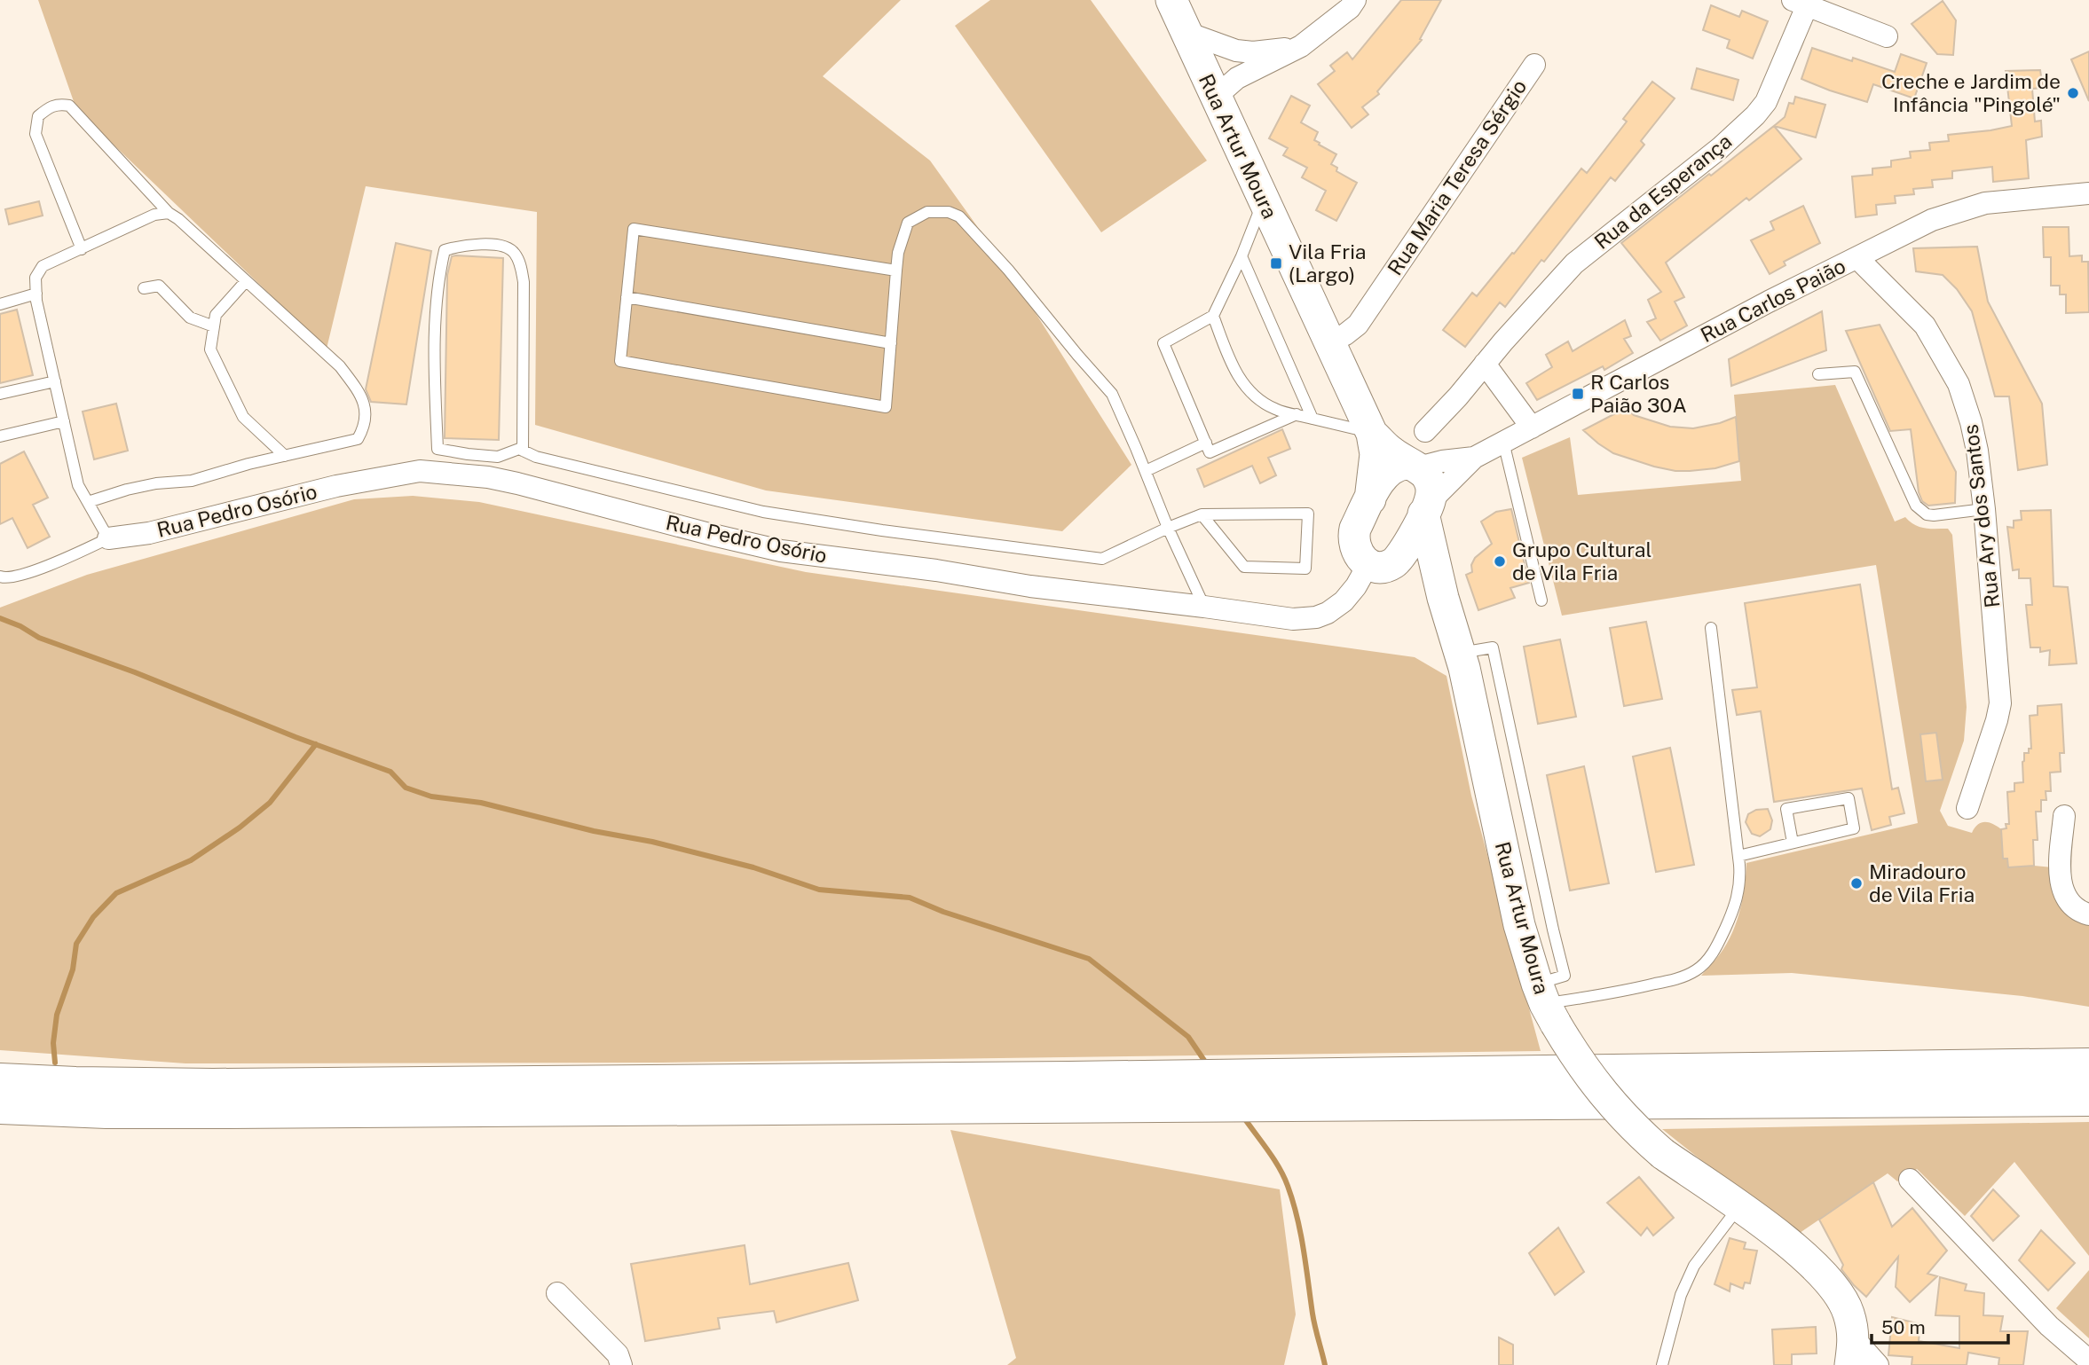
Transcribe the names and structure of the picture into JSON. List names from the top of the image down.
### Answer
{
  "streets": {
    "main road": ["Rua Artur Moura"],
    "street": [
      "Rua Maria Teresa Sérgio",
      "Rua da Esperança",
      "Rua Carlos Paião",
      "Rua Pedro Osório",
      "Rua Ary dos Santos"
    ]
  },
  "crossings": [
    ["Rua Artur Moura", "Rua Maria Teresa Sérgio"],
    ["Rua Artur Moura", "Rua Carlos Paião"],
    ["Rua Carlos Paião", "Rua Ary dos Santos"]
  ],
  "places": {
    "other": ["Creche e Jardim de Infância \"Pingolé\"", "Grupo Cultural de Vila Fria", "Miradouro de Vila Fria"],
    "transit": ["Vila Fria (Largo)", "R Carlos Paião 30A"]
  },
  "scale_bar": "50 m"
}
